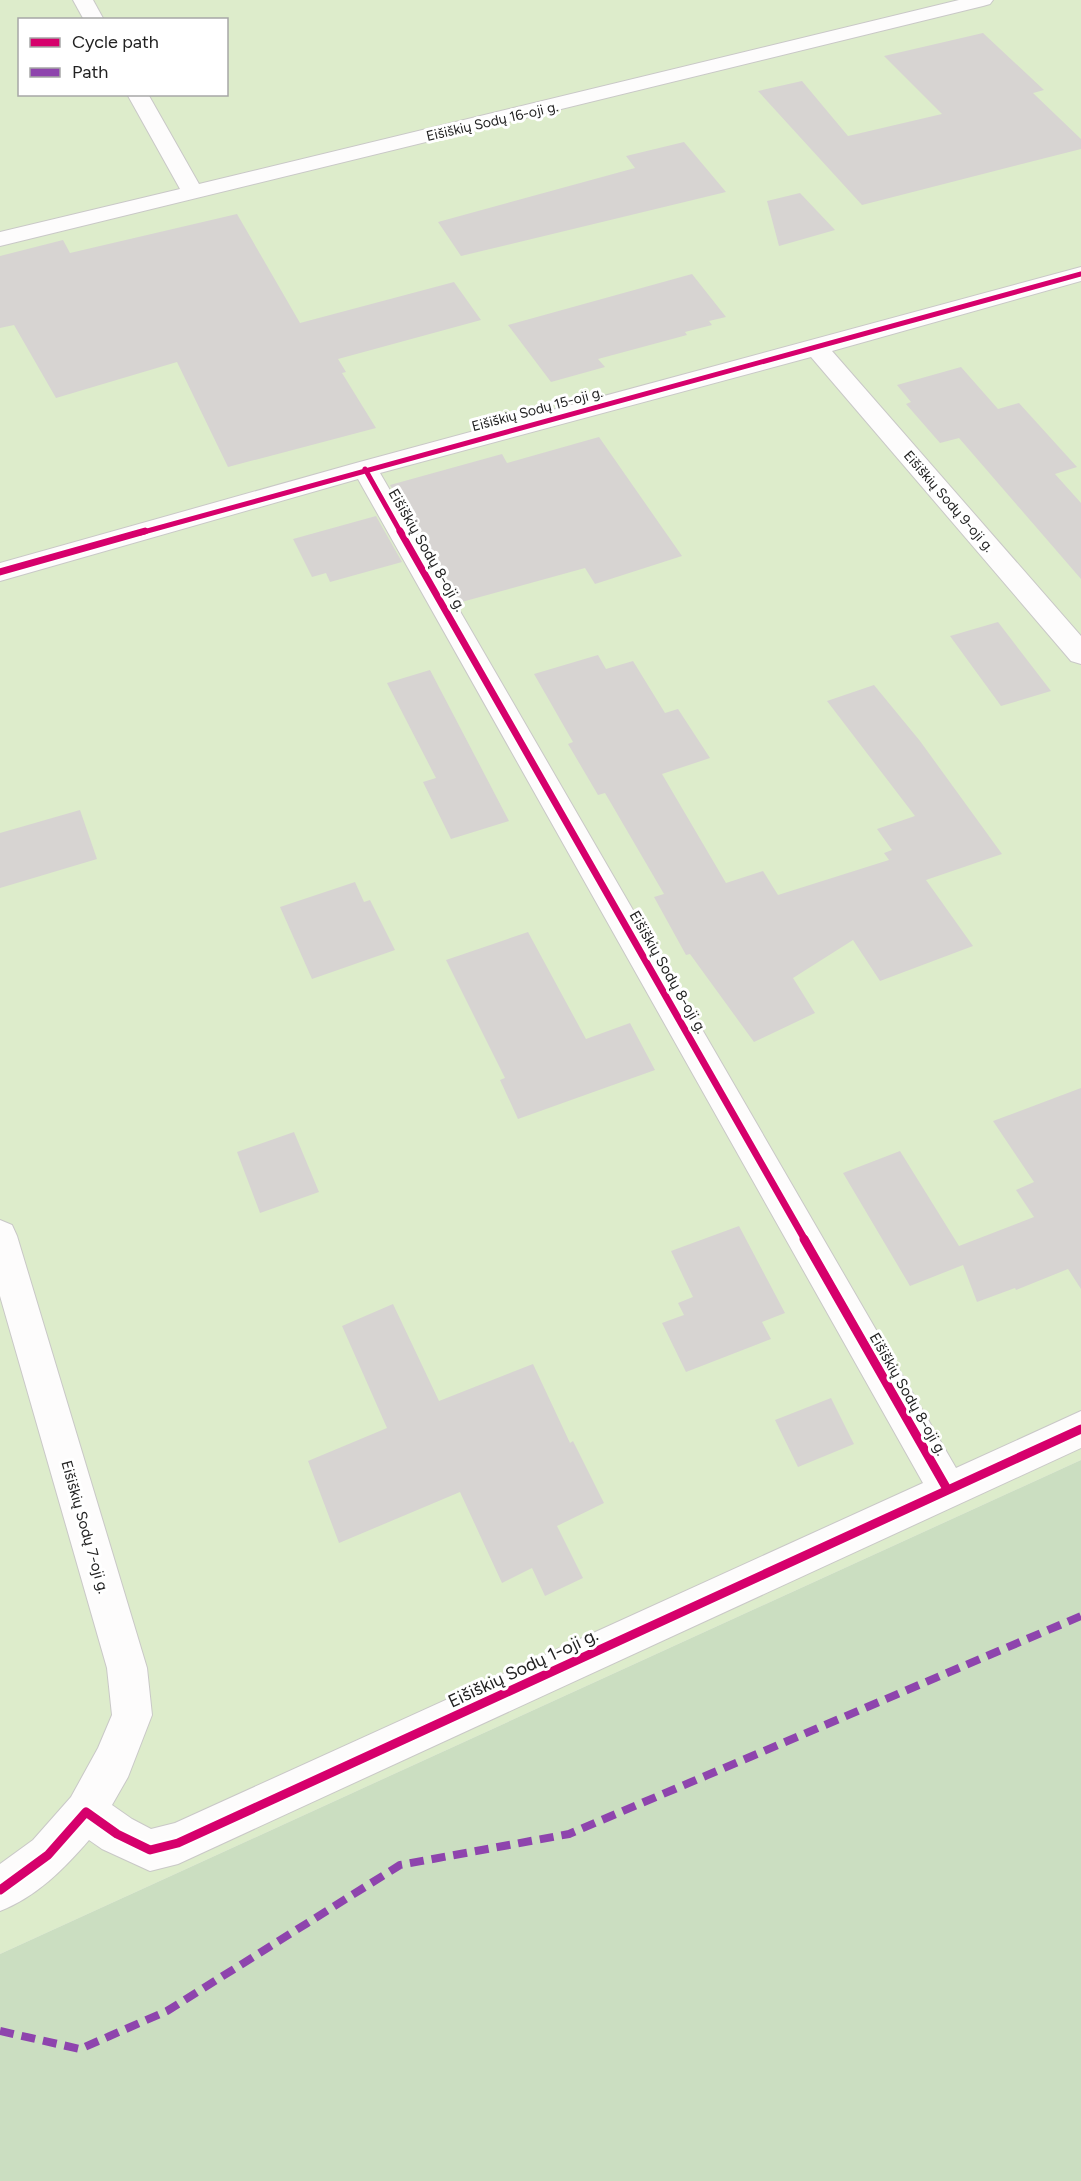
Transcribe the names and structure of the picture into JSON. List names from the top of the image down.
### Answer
{
  "streets": {
    "street": [
      "Eišiškių Sodų 16-oji g.",
      "Eišiškių Sodų 15-oji g.",
      "Eišiškių Sodų 9-oji g.",
      "Eišiškių Sodų 8-oji g.",
      "Eišiškių Sodų 7-oji g.",
      "Eišiškių Sodų 1-oji g."
    ]
  },
  "crossings": [
    ["Eišiškių Sodų 15-oji g.", "Eišiškių Sodų 9-oji g."],
    ["Eišiškių Sodų 15-oji g.", "Eišiškių Sodų 8-oji g."],
    ["Eišiškių Sodų 8-oji g.", "Eišiškių Sodų 1-oji g."],
    ["Eišiškių Sodų 7-oji g.", "Eišiškių Sodų 1-oji g."]
  ],
  "legend": ["Cycle path", "Path"]
}
